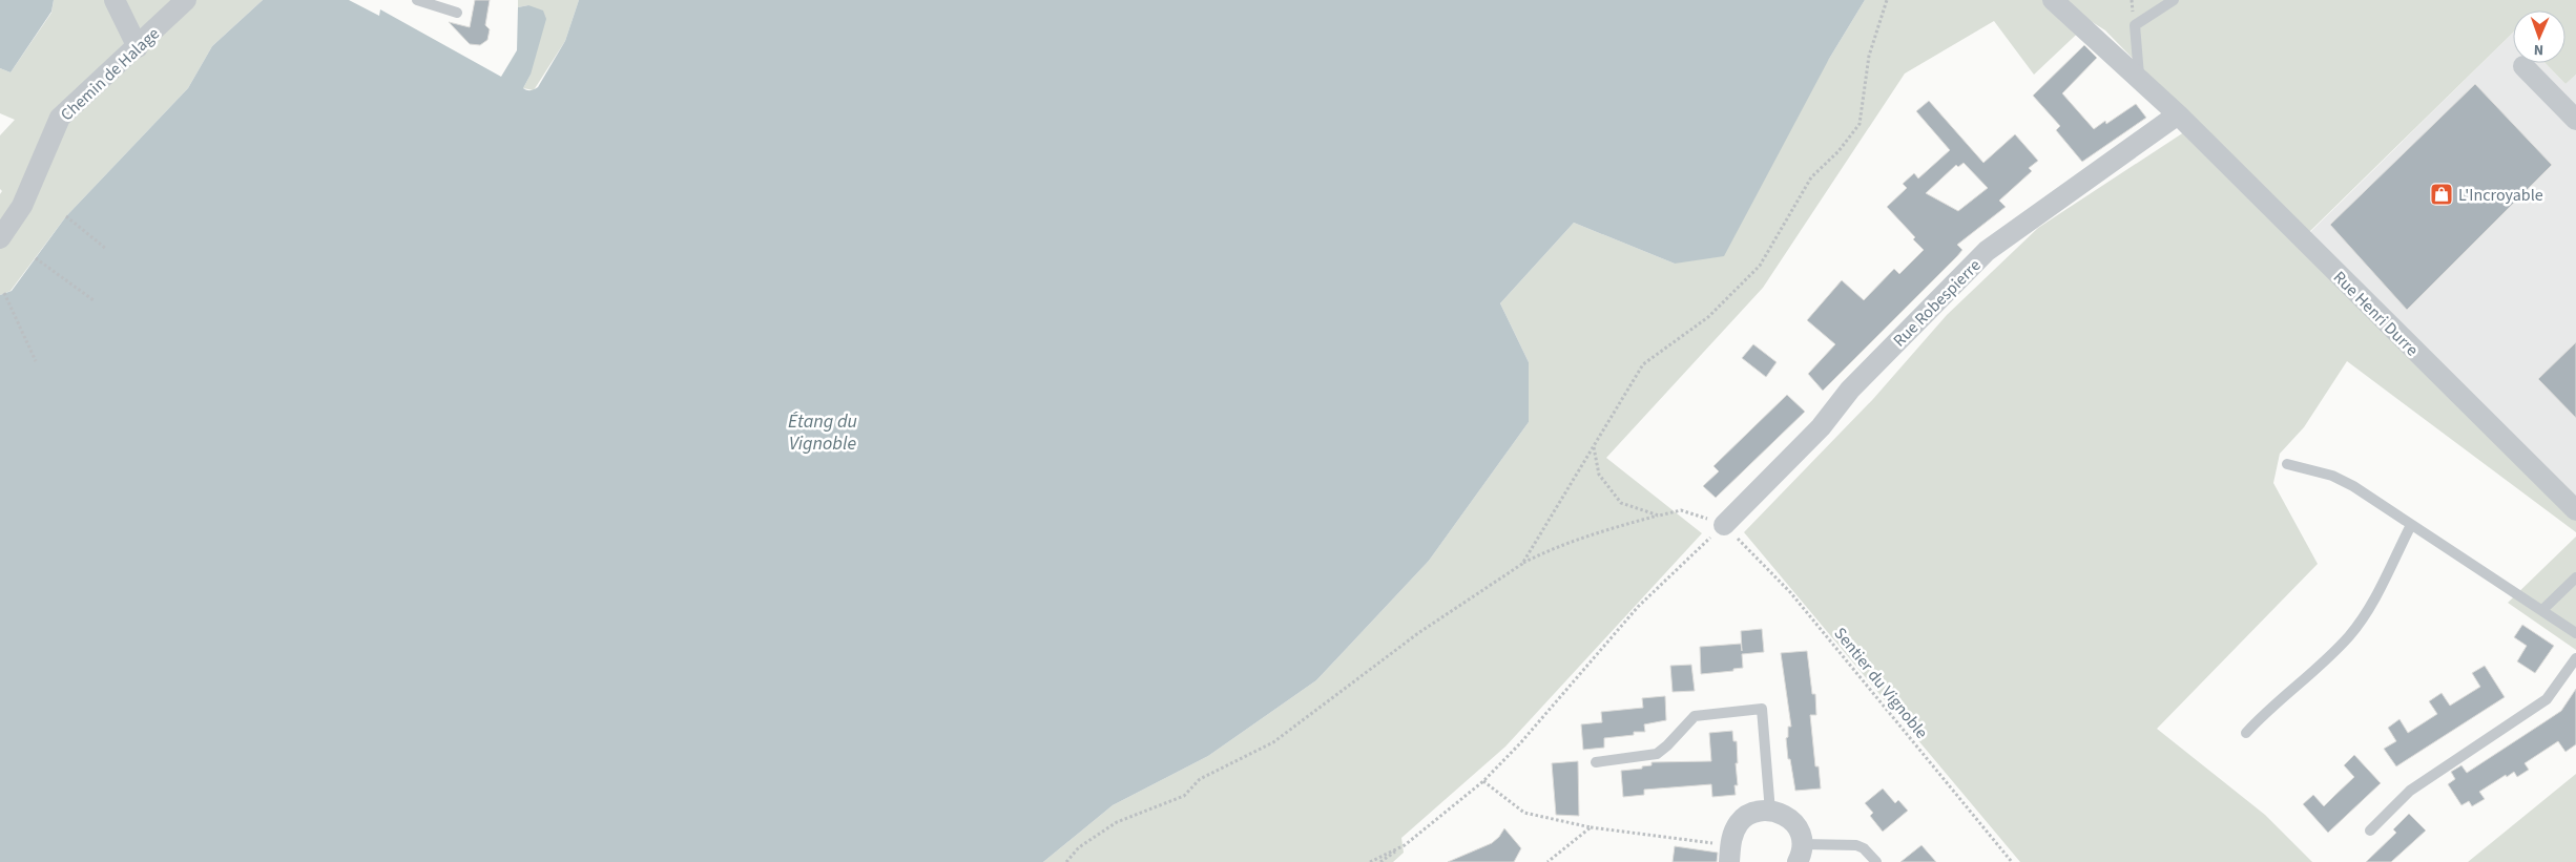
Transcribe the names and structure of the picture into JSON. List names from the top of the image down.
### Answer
{
  "streets": {
    "street": ["Chemin de Halage", "Rue Robespierre", "Rue Henri Durre"],
    "path": ["Sentier du Vignoble"]
  },
  "crossings": [
    ["Rue Robespierre", "Rue Henri Durre"],
    ["Rue Robespierre", "Sentier du Vignoble"]
  ],
  "water": ["Étang du Vignoble"],
  "places": {
    "shop": ["L'Incroyable"]
  },
  "north": "bottom"
}
